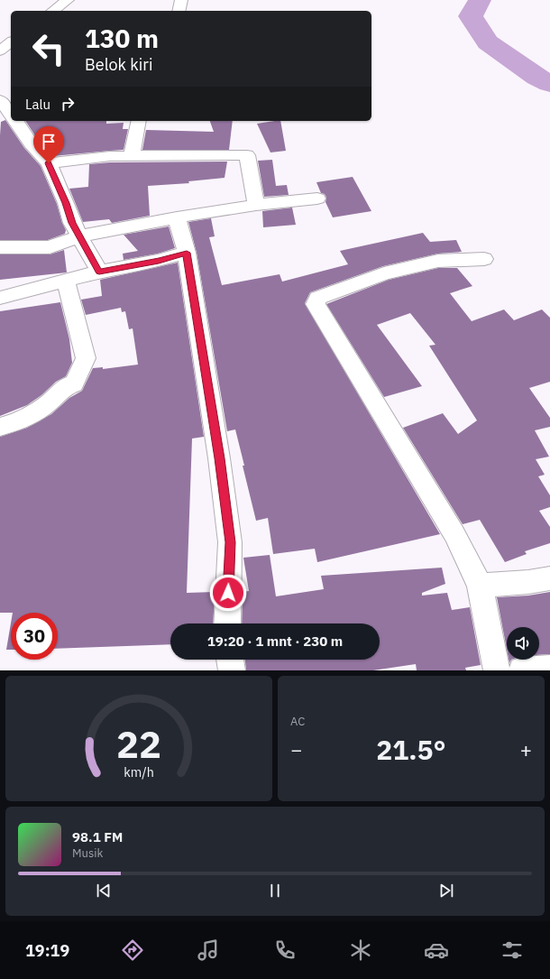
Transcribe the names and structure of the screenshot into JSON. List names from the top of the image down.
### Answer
{
  "page": {
    "turn": ["130 m", "Belok kiri"],
    "then": "Lalu",
    "limit": "30",
    "trip": "19:20 · 1 mnt · 230 m",
    "tile": "AC",
    "heat": ["−", "21.5°", "+"],
    "song": ["98.1 FM", "Musik"],
    "tabs": "19:19",
    "gauge": ["22", "km/h"]
  }
}
